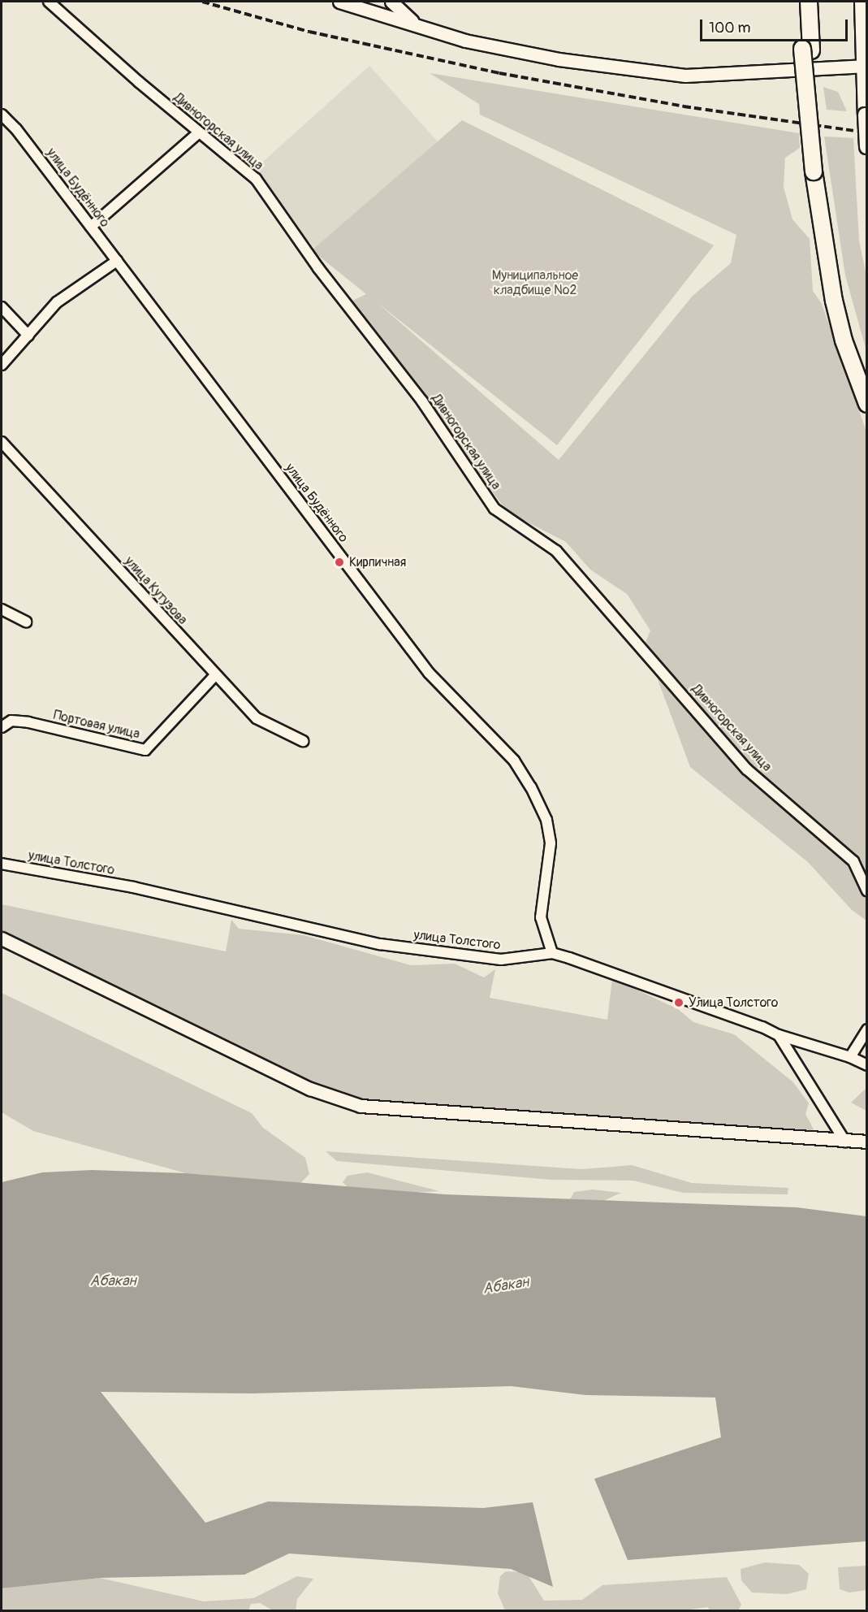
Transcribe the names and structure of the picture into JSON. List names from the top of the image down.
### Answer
{
  "streets": {
    "street": [
      "Дивногорская улица",
      "улица Будённого",
      "улица Кутузова",
      "Портовая улица",
      "улица Толстого"
    ]
  },
  "crossings": [
    ["улица Будённого", "улица Толстого"],
    ["улица Кутузова", "Портовая улица"]
  ],
  "water": ["Абакан"],
  "parks": ["Муниципальное кладбище №2"],
  "places": ["Кирпичная", "Улица Толстого"],
  "scale_bar": "100 m"
}
